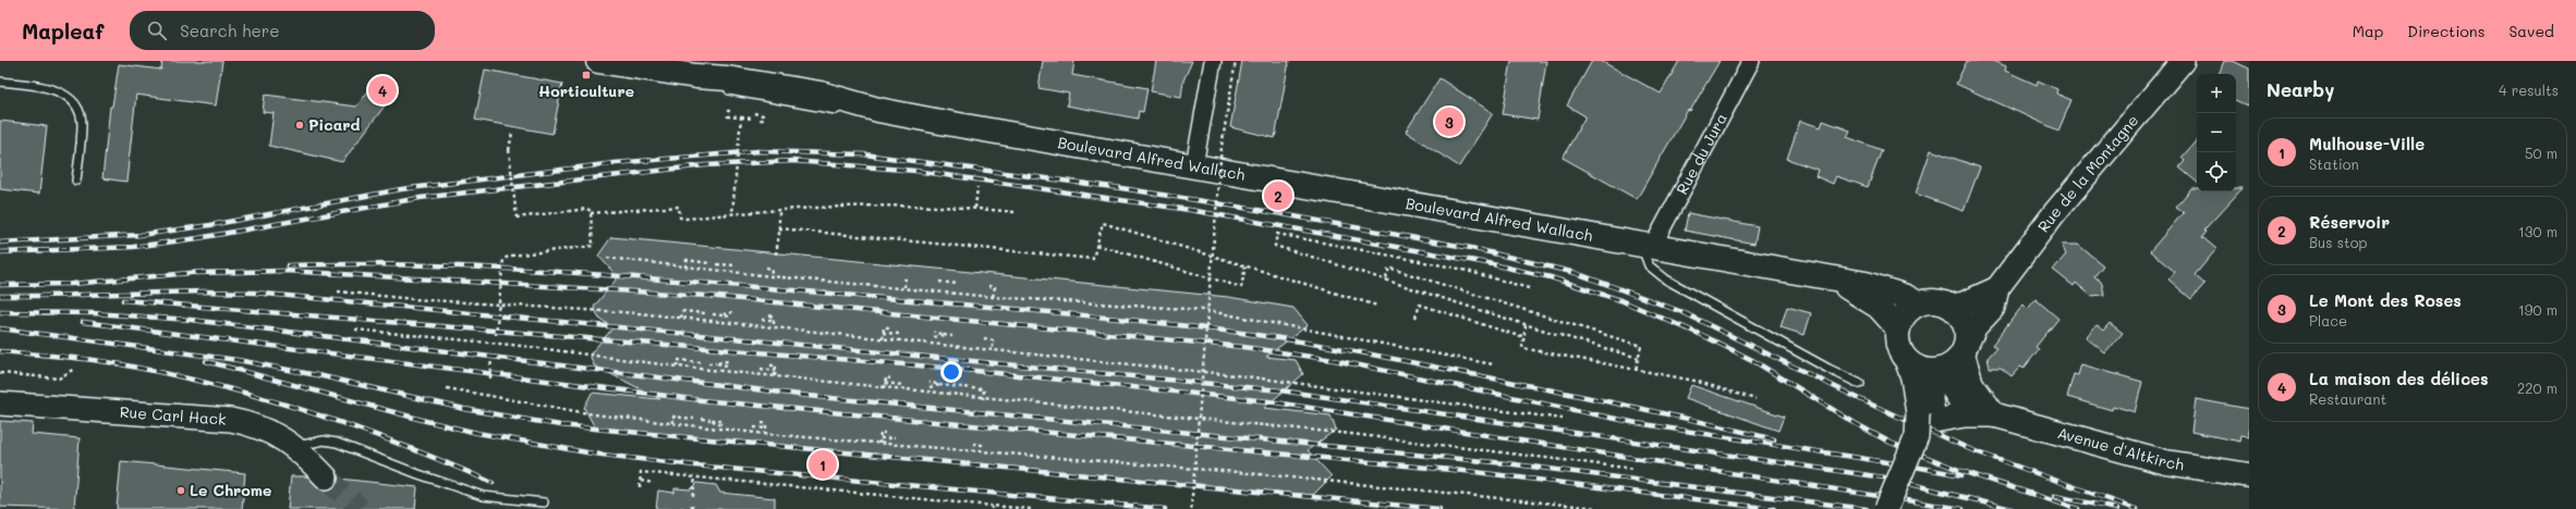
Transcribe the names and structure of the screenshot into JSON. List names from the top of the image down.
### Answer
{
  "streets": {
    "main road": [
      "Boulevard Alfred Wallach",
      "Rue de la Montagne",
      "Rue Carl Hack",
      "Avenue d'Altkirch"
    ],
    "street": ["Rue du Jura"]
  },
  "crossings": [
    ["Rue du Jura", "Boulevard Alfred Wallach"],
    ["Boulevard Alfred Wallach", "Rue de la Montagne"],
    ["Boulevard Alfred Wallach", "Avenue d'Altkirch"],
    ["Rue de la Montagne", "Avenue d'Altkirch"]
  ],
  "places": {
    "transit": ["Horticulture"],
    "other": ["Picard", "Le Chrome"]
  },
  "page": {
    "header": "Mapleaf",
    "search": "Search here",
    "nav": ["Map", "Directions", "Saved"],
    "heading": ["Nearby", "4 results"],
    "map_buttons": ["+", "−"],
    "pins": [
      "4",
      "3",
      "2",
      "1"
    ],
    "list": [
      {
        "mark": "1",
        "name": "Mulhouse-Ville",
        "note": "Station",
        "value": "50 m"
      },
      {
        "mark": "2",
        "name": "Réservoir",
        "note": "Bus stop",
        "value": "130 m"
      },
      {
        "mark": "3",
        "name": "Le Mont des Roses",
        "note": "Place",
        "value": "190 m"
      },
      {
        "mark": "4",
        "name": "La maison des délices",
        "note": "Restaurant",
        "value": "220 m"
      }
    ]
  }
}
